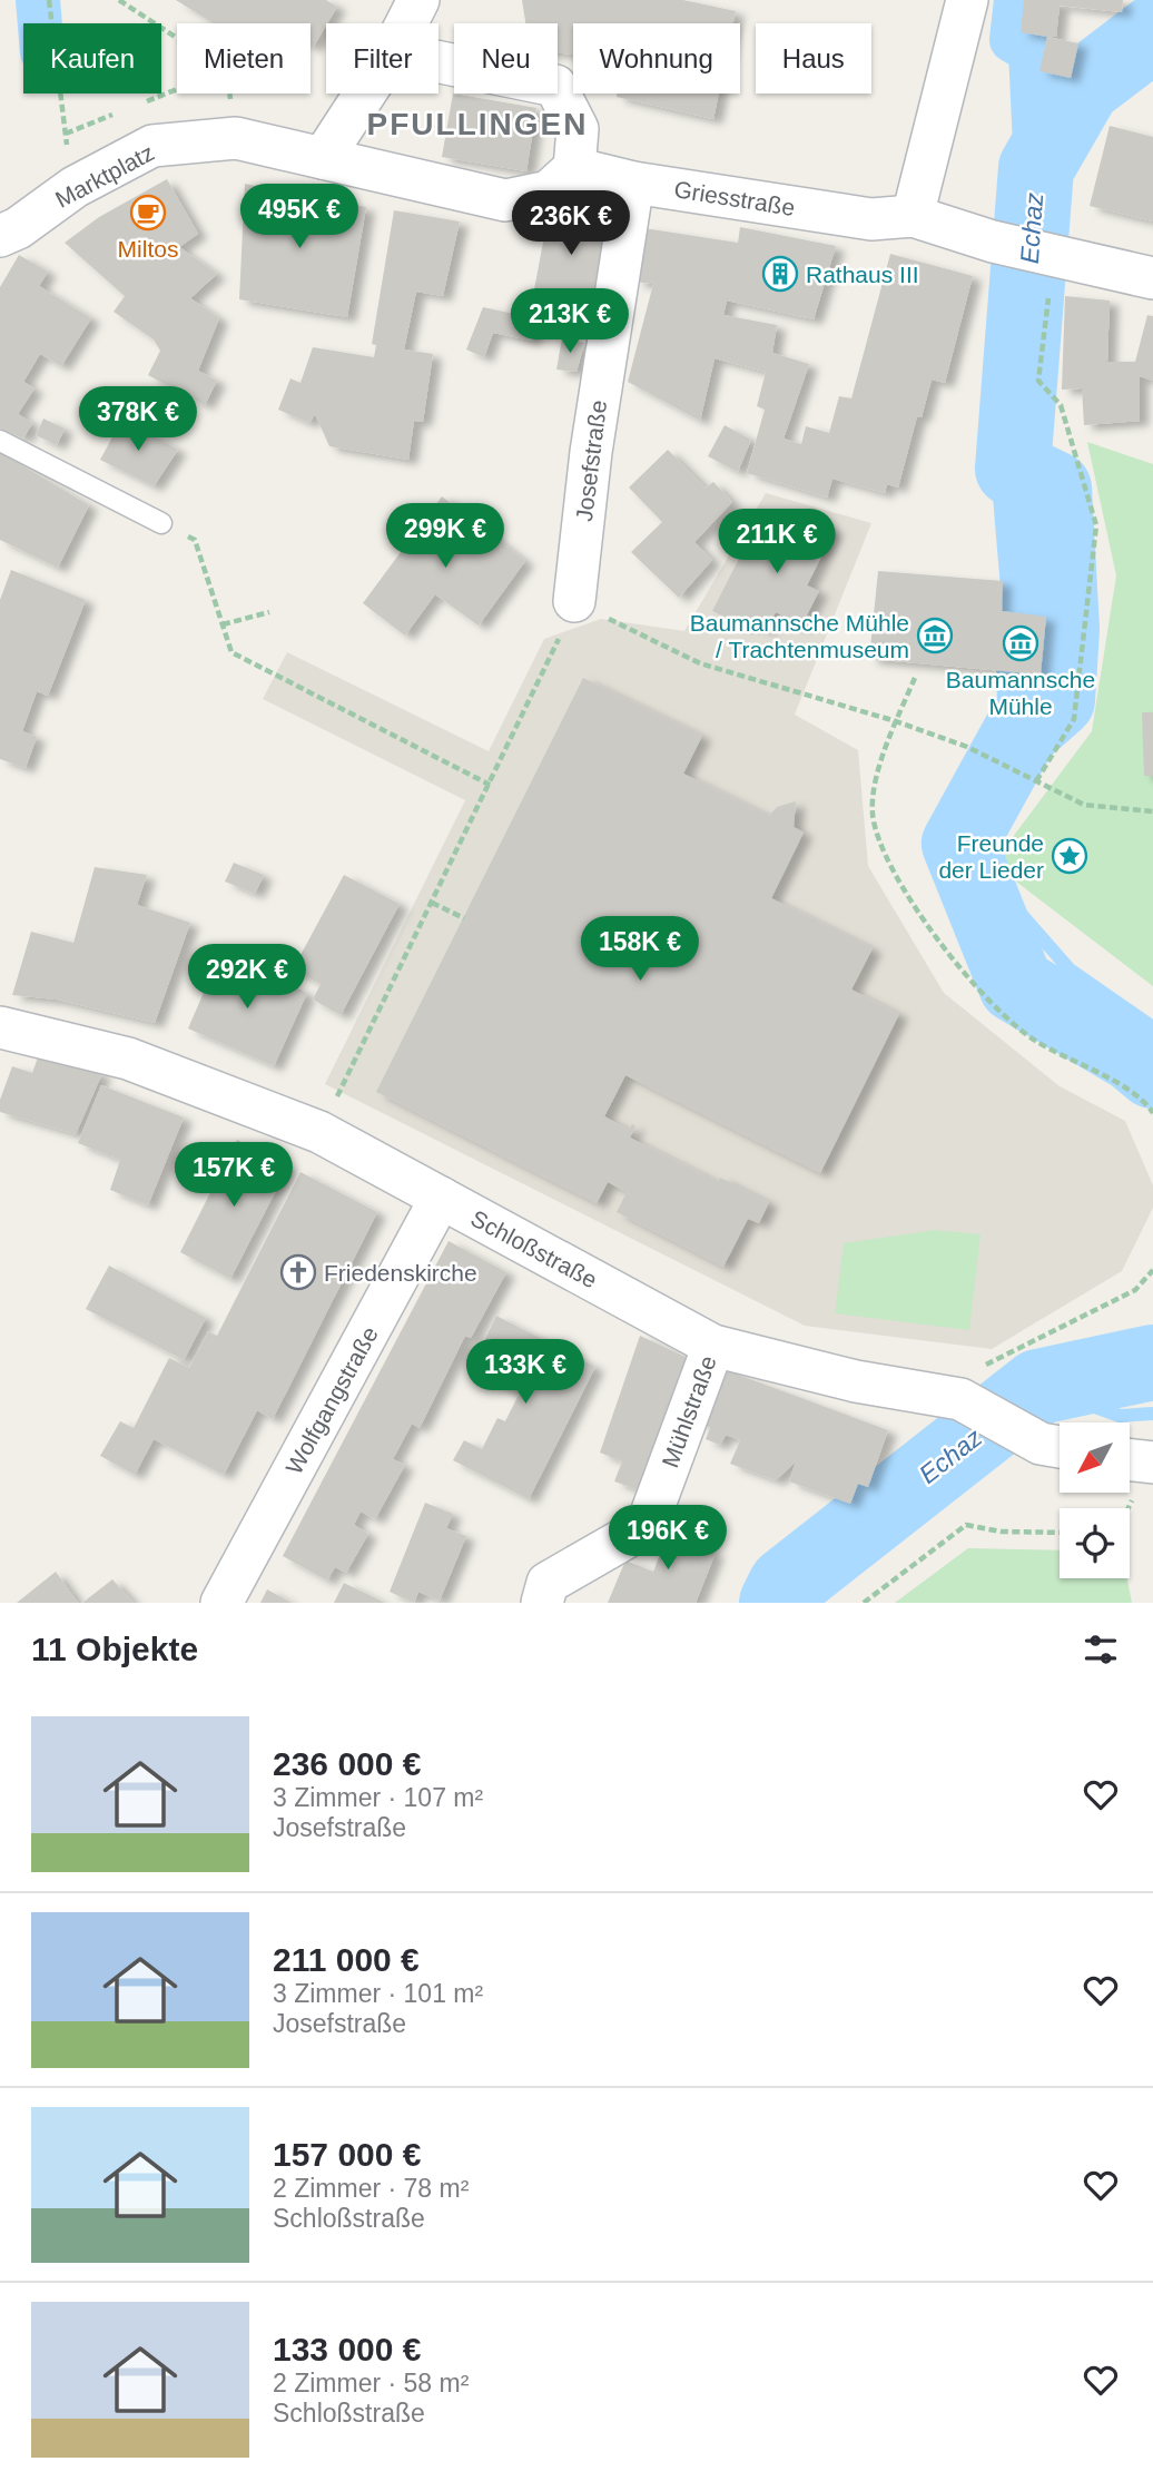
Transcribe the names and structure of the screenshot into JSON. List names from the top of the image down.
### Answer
{
  "streets": {
    "street": [
      "Marktplatz",
      "Griesstraße",
      "Josefstraße",
      "Schloßstraße",
      "Wolfgangstraße",
      "Mühlstraße"
    ]
  },
  "crossings": [
    ["Griesstraße", "Josefstraße"],
    ["Schloßstraße", "Wolfgangstraße"],
    ["Schloßstraße", "Mühlstraße"]
  ],
  "districts": ["PFULLINGEN"],
  "water": ["Echaz"],
  "places": {
    "cafe": ["Miltos"],
    "building": ["Rathaus III"],
    "museum": ["Baumannsche Mühle / Trachtenmuseum", "Baumannsche Mühle"],
    "place": ["Freunde der Lieder"],
    "church": ["Friedenskirche"]
  },
  "north": "bottom left",
  "page": {
    "chip": [
      "Kaufen",
      "Mieten",
      "Filter",
      "Neu",
      "Wohnung",
      "Haus"
    ],
    "price": [
      "495K €",
      "236K €",
      "213K €",
      "378K €",
      "299K €",
      "211K €",
      "158K €",
      "292K €",
      "157K €",
      "133K €",
      "196K €"
    ],
    "heading": "11 Objekte",
    "list": [
      {
        "name": "236 000 €",
        "note": "3 Zimmer · 107 m² · Josefstraße"
      },
      {
        "name": "211 000 €",
        "note": "3 Zimmer · 101 m² · Josefstraße"
      },
      {
        "name": "157 000 €",
        "note": "2 Zimmer · 78 m² · Schloßstraße"
      },
      {
        "name": "133 000 €",
        "note": "2 Zimmer · 58 m² · Schloßstraße"
      }
    ]
  }
}
